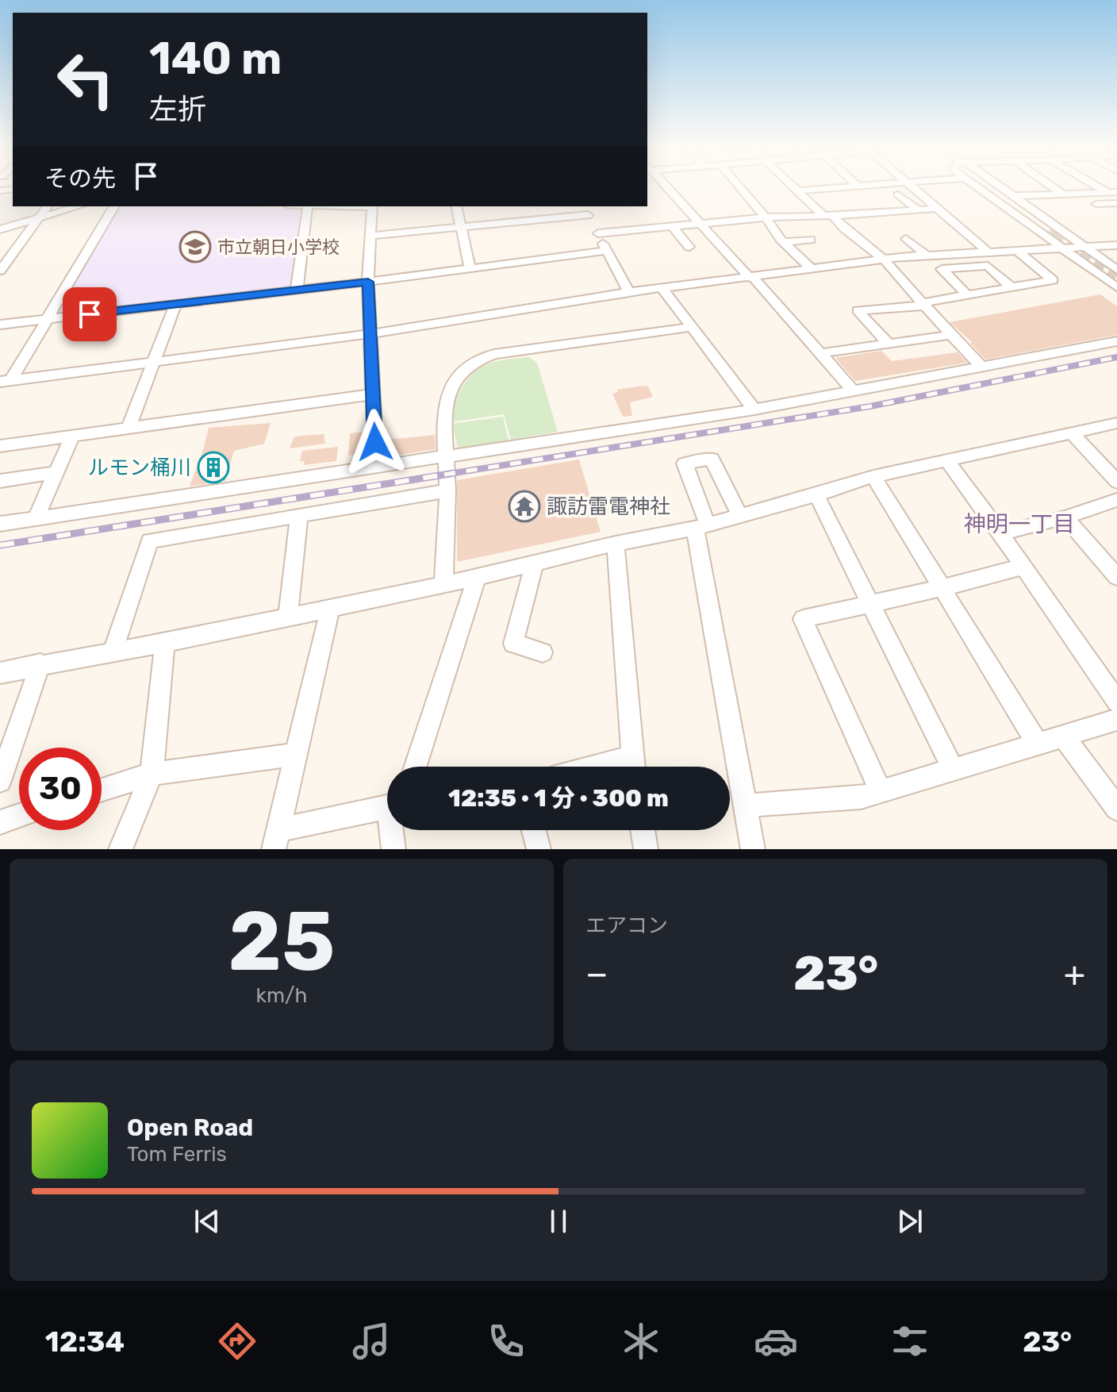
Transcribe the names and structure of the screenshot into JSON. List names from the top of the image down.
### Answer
{
  "districts": ["神明一丁目"],
  "places": {
    "school or university": ["市立朝日小学校"],
    "building": ["ルモン桶川"],
    "temple": ["諏訪雷電神社"]
  },
  "page": {
    "turn": ["140 m", "左折"],
    "then": "その先",
    "limit": "30",
    "trip": "12:35 · 1 分 · 300 m",
    "tile": [
      ["25", "km/h"],
      "エアコン"
    ],
    "heat": ["−", "23°", "+"],
    "song": ["Open Road", "Tom Ferris"],
    "tabs": ["12:34", "23°"]
  }
}
